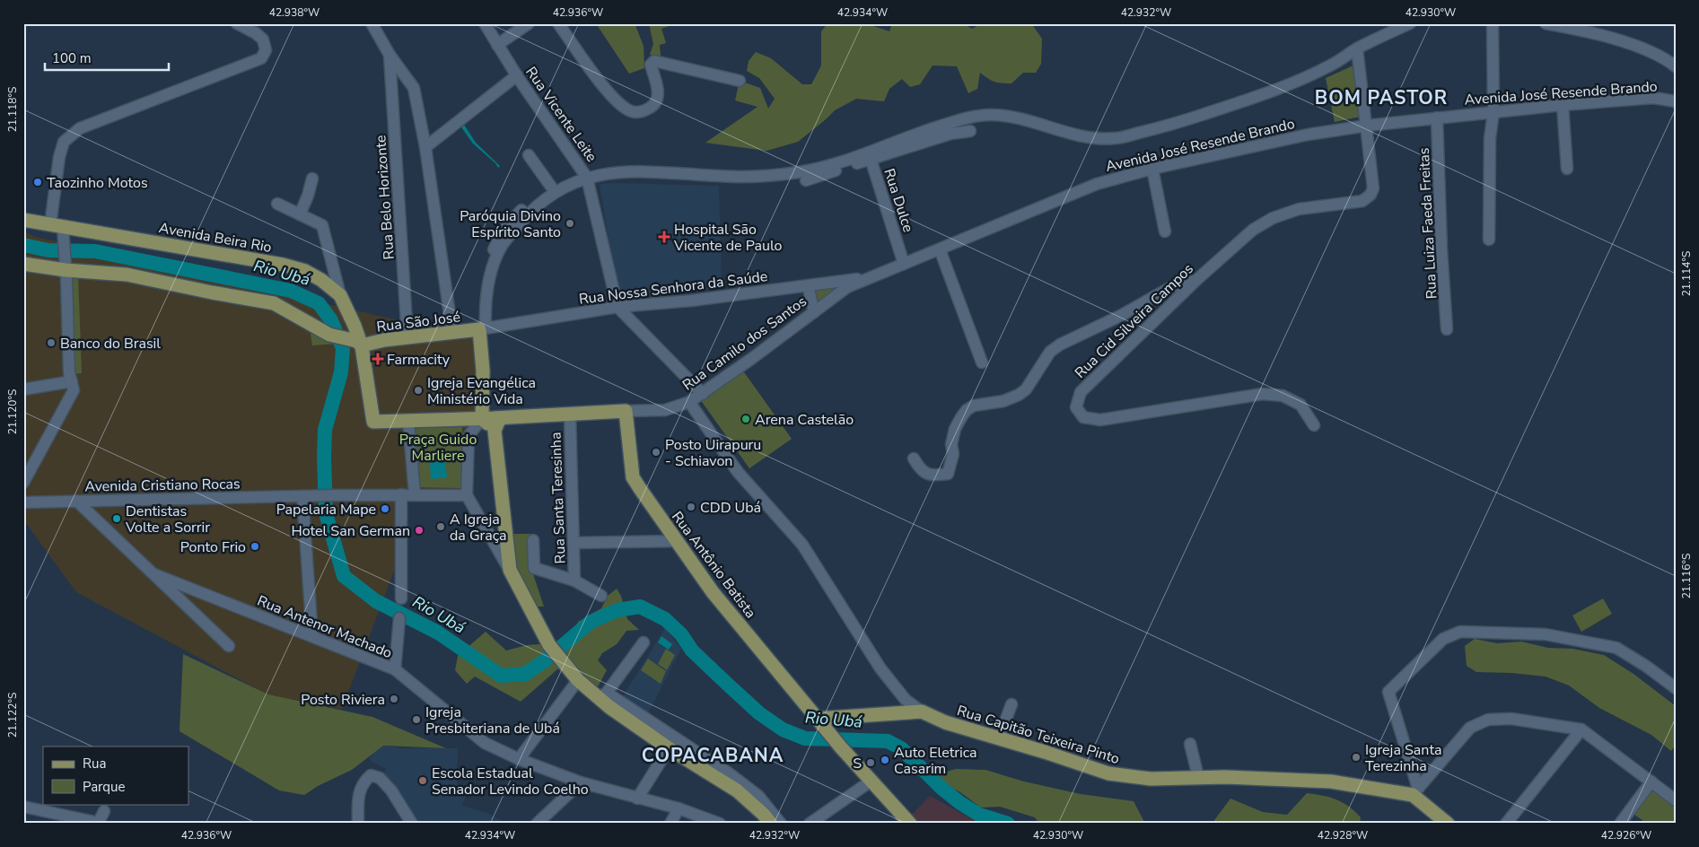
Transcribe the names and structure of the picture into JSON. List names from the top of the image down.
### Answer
{
  "streets": {
    "main road": [
      "Avenida Beira Rio",
      "Rua São José",
      "Rua Camilo dos Santos",
      "Rua Antônio Batista",
      "Rua Capitão Teixeira Pinto"
    ],
    "street": [
      "Avenida José Resende Brando",
      "Rua Vicente Leite",
      "Rua Belo Horizonte",
      "Rua Dulce",
      "Rua Luiza Faeda Freitas",
      "Rua Nossa Senhora da Saúde",
      "Rua Cid Silveira Campos",
      "Avenida Cristiano Rocas",
      "Rua Santa Teresinha",
      "Rua Antenor Machado"
    ]
  },
  "crossings": [
    ["Avenida José Resende Brando", "Rua Dulce"],
    ["Avenida José Resende Brando", "Rua Luiza Faeda Freitas"],
    ["Avenida José Resende Brando", "Rua Cid Silveira Campos"],
    ["Avenida José Resende Brando", "Rua Camilo dos Santos"],
    ["Rua Vicente Leite", "Rua Nossa Senhora da Saúde"],
    ["Rua Belo Horizonte", "Rua São José"],
    ["Rua Dulce", "Rua Camilo dos Santos"],
    ["Rua Nossa Senhora da Saúde", "Rua São José"],
    ["Rua Nossa Senhora da Saúde", "Rua Camilo dos Santos"],
    ["Rua São José", "Rua Camilo dos Santos"],
    ["Rua Camilo dos Santos", "Rua Santa Teresinha"],
    ["Rua Camilo dos Santos", "Rua Antônio Batista"],
    ["Rua Antônio Batista", "Rua Capitão Teixeira Pinto"]
  ],
  "districts": ["BOM PASTOR", "COPACABANA"],
  "water": ["Rio Ubá"],
  "parks": ["Praça Guido Marliere"],
  "places": {
    "other": [
      "Taozinho Motos",
      "Paróquia Divino Espírito Santo",
      "Banco do Brasil",
      "Igreja Evangélica Ministério Vida",
      "Arena Castelão",
      "Posto Uirapuru - Schiavon",
      "CDD Ubá",
      "Papelaria Mape",
      "Dentistas Volte a Sorrir",
      "A Igreja da Graça",
      "Hotel San German",
      "Ponto Frio",
      "Posto Riviera",
      "Igreja Presbiteriana de Ubá",
      "Igreja Santa Terezinha",
      "Auto Eletrica Casarim",
      "S",
      "Escola Estadual Senador Levindo Coelho"
    ],
    "health": ["Hospital São Vicente de Paulo", "Farmacity"]
  },
  "legend": ["Rua", "Parque"],
  "scale_bar": "100 m",
  "coordinates": [
    "42.938°W",
    "42.936°W",
    "42.934°W",
    "42.932°W",
    "42.930°W",
    "21.118°S",
    "21.114°S",
    "21.120°S",
    "21.116°S",
    "21.122°S",
    "42.928°W",
    "42.926°W"
  ]
}
